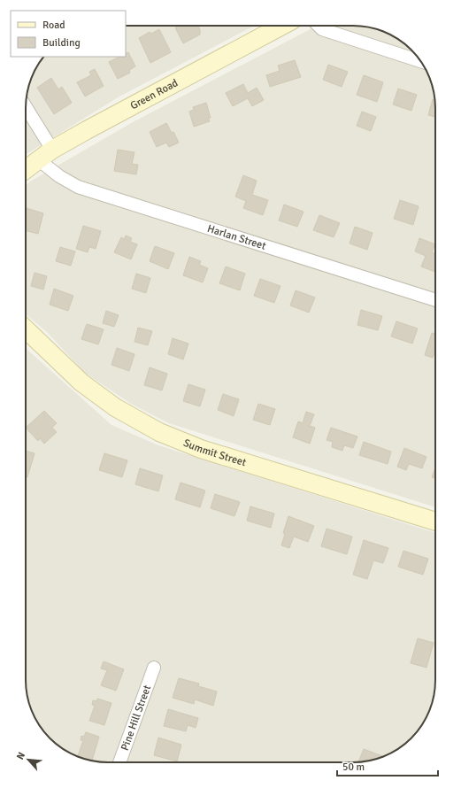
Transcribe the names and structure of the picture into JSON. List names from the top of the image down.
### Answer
{
  "streets": {
    "street": [
      "Green Road",
      "Harlan Street",
      "Summit Street",
      "Pine Hill Street"
    ]
  },
  "crossings": [
    ["Green Road", "Harlan Street"]
  ],
  "legend": ["Road", "Building"],
  "scale_bar": "50 m",
  "north": "top left"
}
